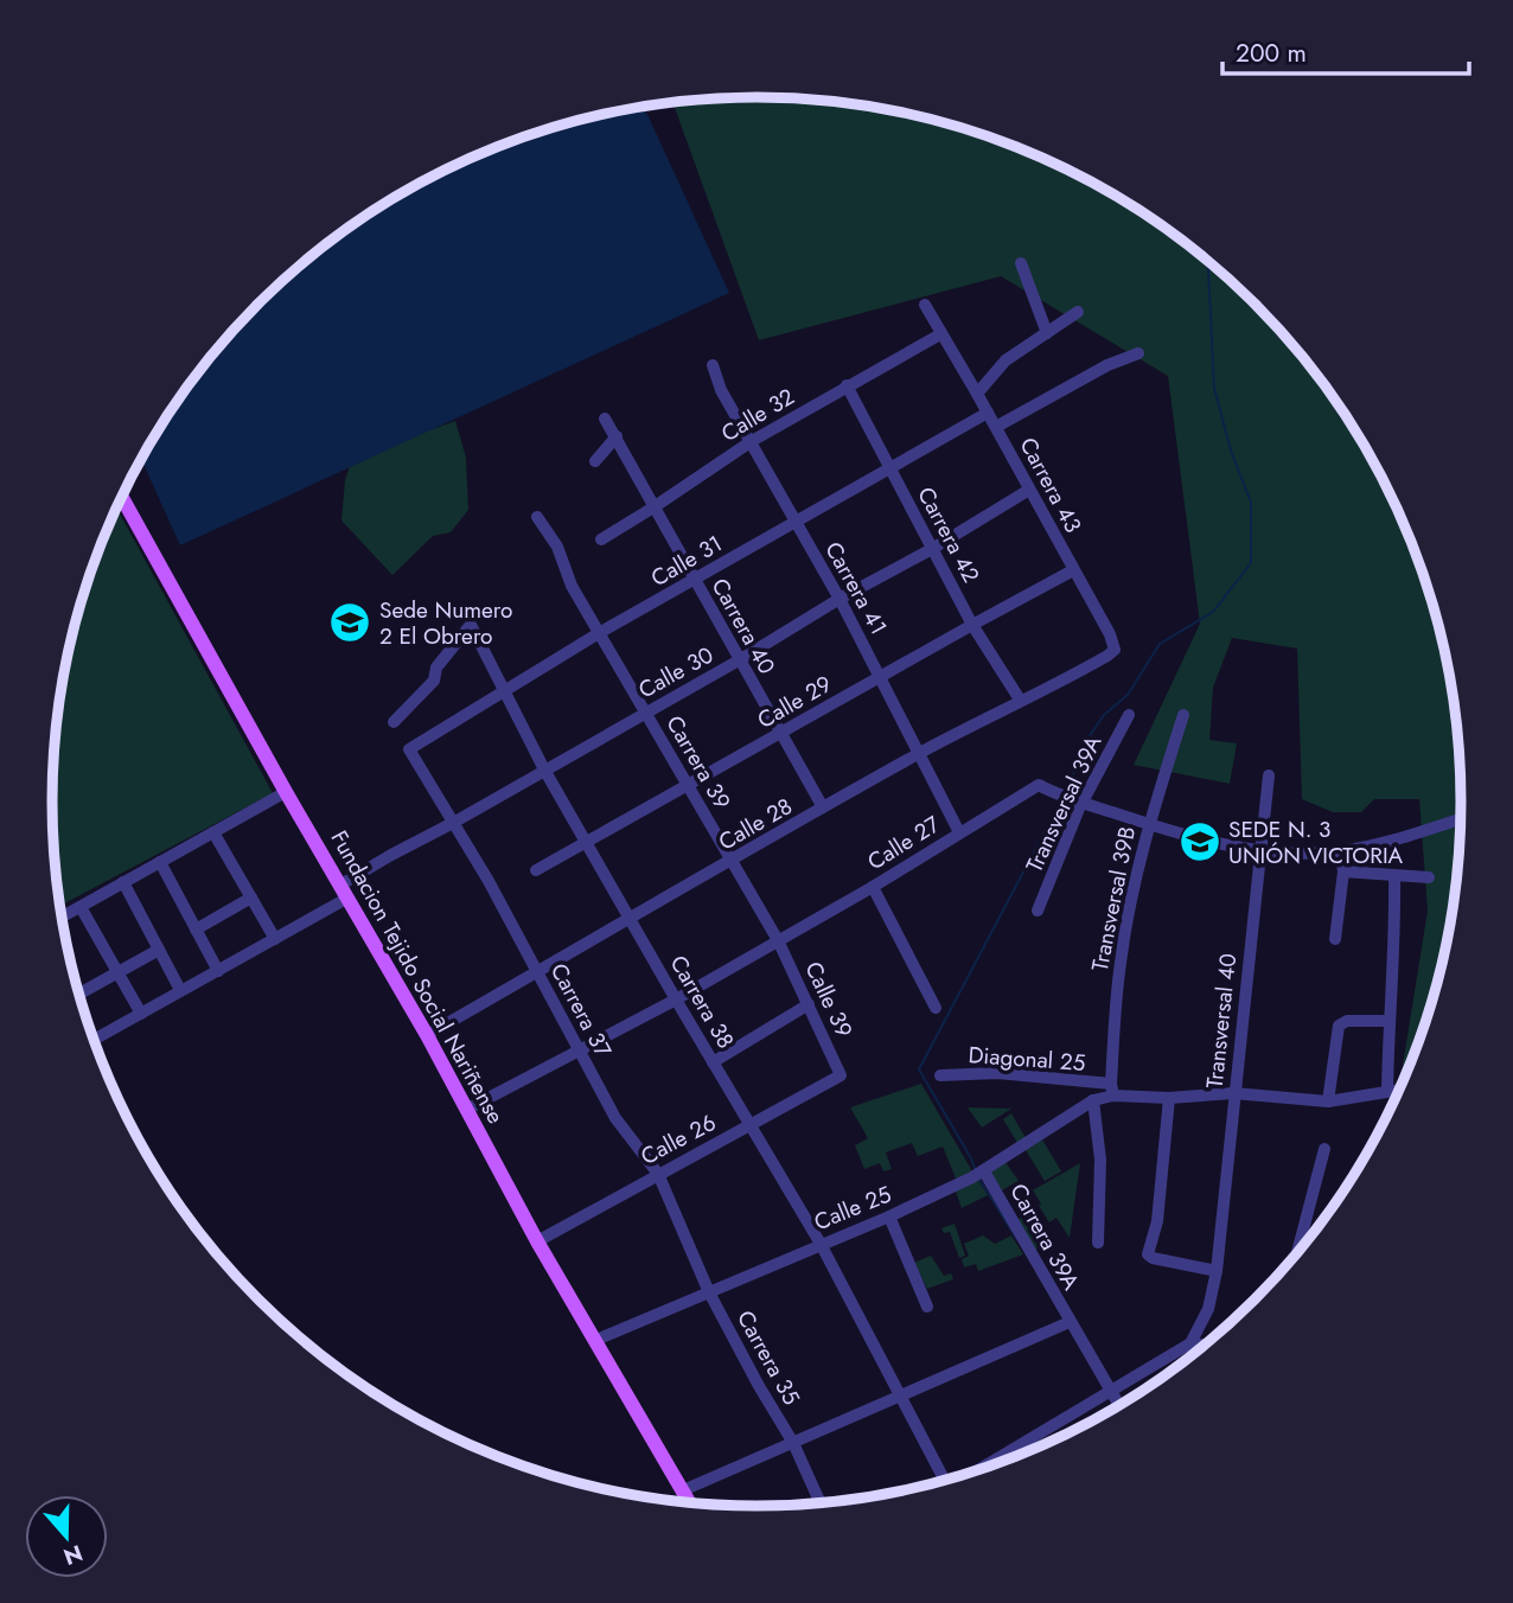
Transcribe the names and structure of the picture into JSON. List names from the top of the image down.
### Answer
{
  "streets": {
    "main road": ["Fundacion Tejido Social Nariñense"],
    "street": [
      "Calle 32",
      "Carrera 43",
      "Carrera 42",
      "Calle 31",
      "Carrera 41",
      "Carrera 40",
      "Calle 30",
      "Calle 29",
      "Carrera 39",
      "Transversal 39A",
      "Calle 28",
      "Calle 27",
      "Transversal 39B",
      "Calle 39",
      "Carrera 38",
      "Carrera 37",
      "Transversal 40",
      "Diagonal 25",
      "Calle 26",
      "Calle 25",
      "Carrera 39A",
      "Carrera 35"
    ]
  },
  "crossings": [
    ["Calle 32", "Carrera 43"],
    ["Calle 32", "Carrera 42"],
    ["Calle 32", "Carrera 41"],
    ["Calle 32", "Carrera 40"],
    ["Carrera 43", "Calle 31"],
    ["Carrera 43", "Calle 30"],
    ["Carrera 43", "Calle 29"],
    ["Carrera 43", "Calle 28"],
    ["Carrera 42", "Calle 31"],
    ["Carrera 42", "Calle 30"],
    ["Carrera 42", "Calle 29"],
    ["Carrera 42", "Calle 28"],
    ["Calle 31", "Carrera 41"],
    ["Calle 31", "Carrera 40"],
    ["Calle 31", "Carrera 39"],
    ["Calle 31", "Carrera 38"],
    ["Calle 31", "Carrera 37"],
    ["Carrera 41", "Calle 30"],
    ["Carrera 41", "Calle 29"],
    ["Carrera 41", "Calle 28"],
    ["Carrera 41", "Calle 27"],
    ["Carrera 40", "Calle 30"],
    ["Carrera 40", "Calle 29"],
    ["Carrera 40", "Calle 28"],
    ["Calle 30", "Carrera 39"],
    ["Calle 30", "Fundacion Tejido Social Nariñense"],
    ["Calle 30", "Carrera 38"],
    ["Calle 30", "Carrera 37"],
    ["Calle 29", "Carrera 39"],
    ["Calle 29", "Carrera 38"],
    ["Carrera 39", "Calle 28"],
    ["Carrera 39", "Calle 27"],
    ["Carrera 39", "Calle 39"],
    ["Transversal 39A", "Calle 27"],
    ["Calle 28", "Fundacion Tejido Social Nariñense"],
    ["Calle 28", "Carrera 38"],
    ["Calle 28", "Carrera 37"],
    ["Calle 27", "Calle 39"],
    ["Transversal 39B", "Diagonal 25"],
    ["Transversal 39B", "Calle 25"],
    ["Fundacion Tejido Social Nariñense", "Calle 26"],
    ["Fundacion Tejido Social Nariñense", "Calle 25"],
    ["Calle 39", "Calle 26"],
    ["Carrera 38", "Calle 26"],
    ["Carrera 38", "Calle 25"],
    ["Carrera 37", "Calle 26"],
    ["Carrera 37", "Calle 25"],
    ["Carrera 37", "Carrera 35"],
    ["Transversal 40", "Diagonal 25"],
    ["Diagonal 25", "Calle 25"],
    ["Calle 25", "Carrera 39A"],
    ["Calle 25", "Carrera 35"]
  ],
  "places": {
    "school or university": ["Sede Numero 2 El Obrero", "SEDE N. 3 UNIÓN VICTORIA"]
  },
  "scale_bar": "200 m",
  "north": "bottom"
}
